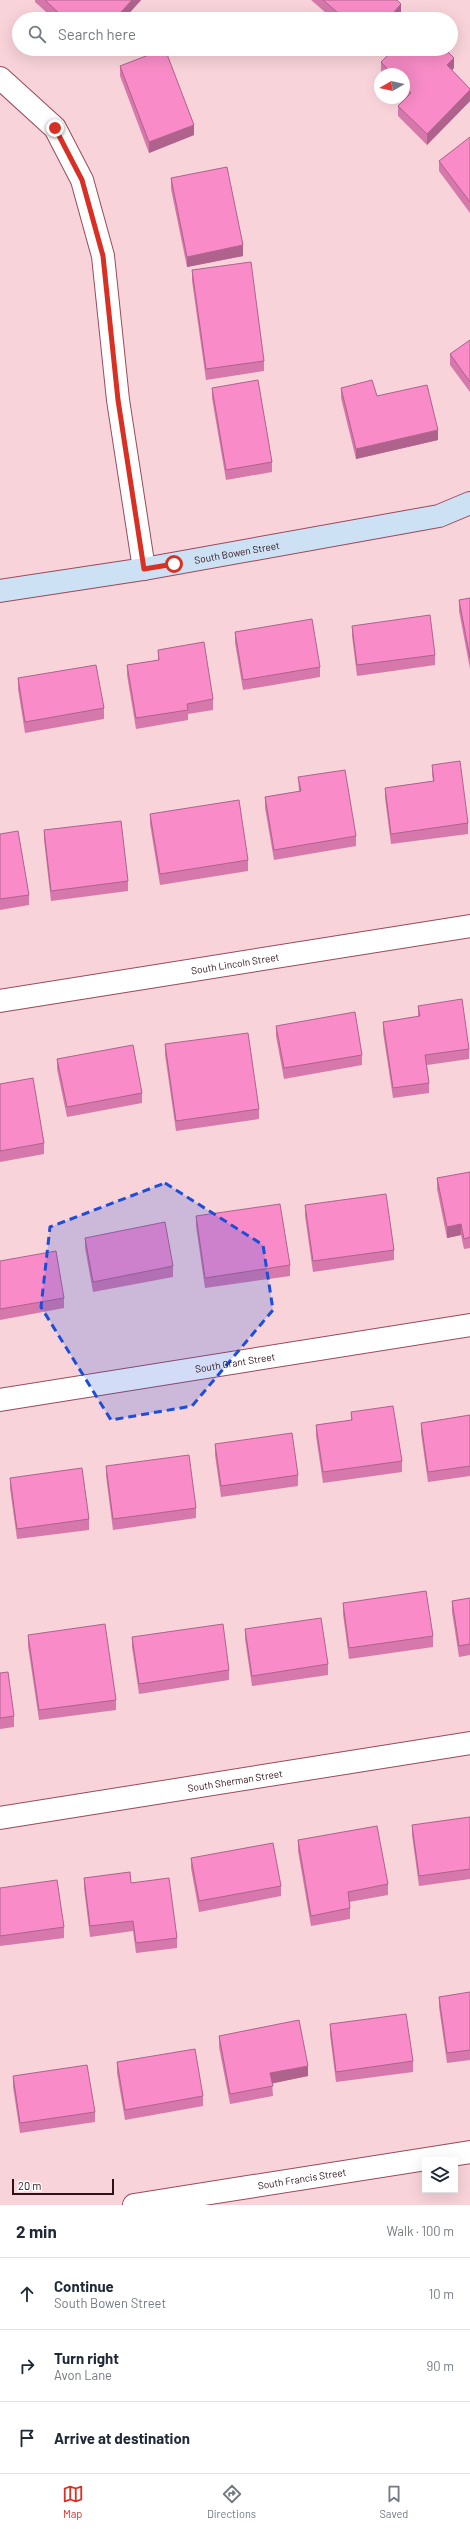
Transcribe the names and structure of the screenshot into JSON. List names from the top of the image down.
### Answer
{
  "streets": {
    "street": [
      "South Bowen Street",
      "South Lincoln Street",
      "South Grant Street",
      "South Sherman Street",
      "South Francis Street"
    ]
  },
  "scale_bar": "20 m",
  "north": "left",
  "page": {
    "search": "Search here",
    "scale": "20 m",
    "heading": ["2 min", "Walk · 100 m"],
    "list": [
      ["Continue", "South Bowen Street", "10 m"],
      ["Turn right", "Avon Lane", "90 m"],
      "Arrive at destination"
    ],
    "nav": ["Map", "Directions", "Saved"]
  }
}
